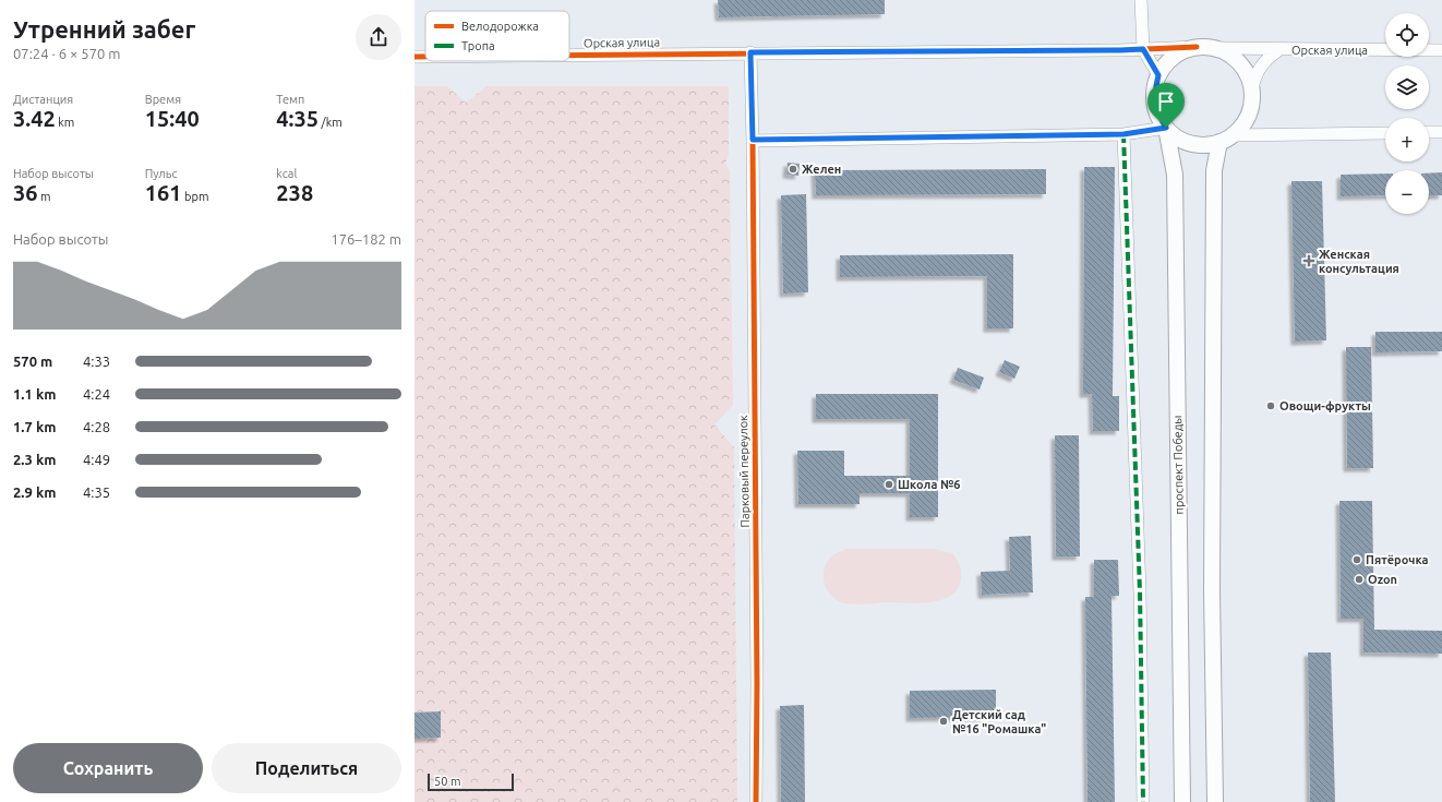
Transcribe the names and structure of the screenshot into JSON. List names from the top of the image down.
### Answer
{
  "streets": {
    "main road": ["проспект Победы"],
    "street": ["Орская улица", "Парковый переулок"]
  },
  "crossings": [
    ["Орская улица", "проспект Победы"]
  ],
  "places": {
    "other": [
      "Желен",
      "Овощи-фрукты",
      "Школа №6",
      "Пятёрочка",
      "Ozon",
      "Детский сад №16 \"Ромашка\""
    ],
    "health": ["Женская консультация"]
  },
  "legend": ["Велодорожка", "Тропа"],
  "scale_bar": "50 m",
  "page": {
    "heading": ["Утренний забег", "07:24 · 6 × 570 m"],
    "map_buttons": ["+", "−"],
    "stats": [
      ["Дистанция", "3.42 km"],
      ["Время", "15:40"],
      ["Темп", "4:35 /km"],
      ["Набор высоты", "36 m"],
      ["Пульс", "161 bpm"],
      ["kcal", "238"]
    ],
    "chart": ["Набор высоты", "176–182 m"],
    "list": [
      {
        "name": "570 m",
        "note": "4:33"
      },
      {
        "name": "1.1 km",
        "note": "4:24"
      },
      {
        "name": "1.7 km",
        "note": "4:28"
      },
      {
        "name": "2.3 km",
        "note": "4:49"
      },
      {
        "name": "2.9 km",
        "note": "4:35"
      }
    ],
    "buttons": ["Сохранить", "Поделиться"],
    "scale": "50 m"
  }
}
